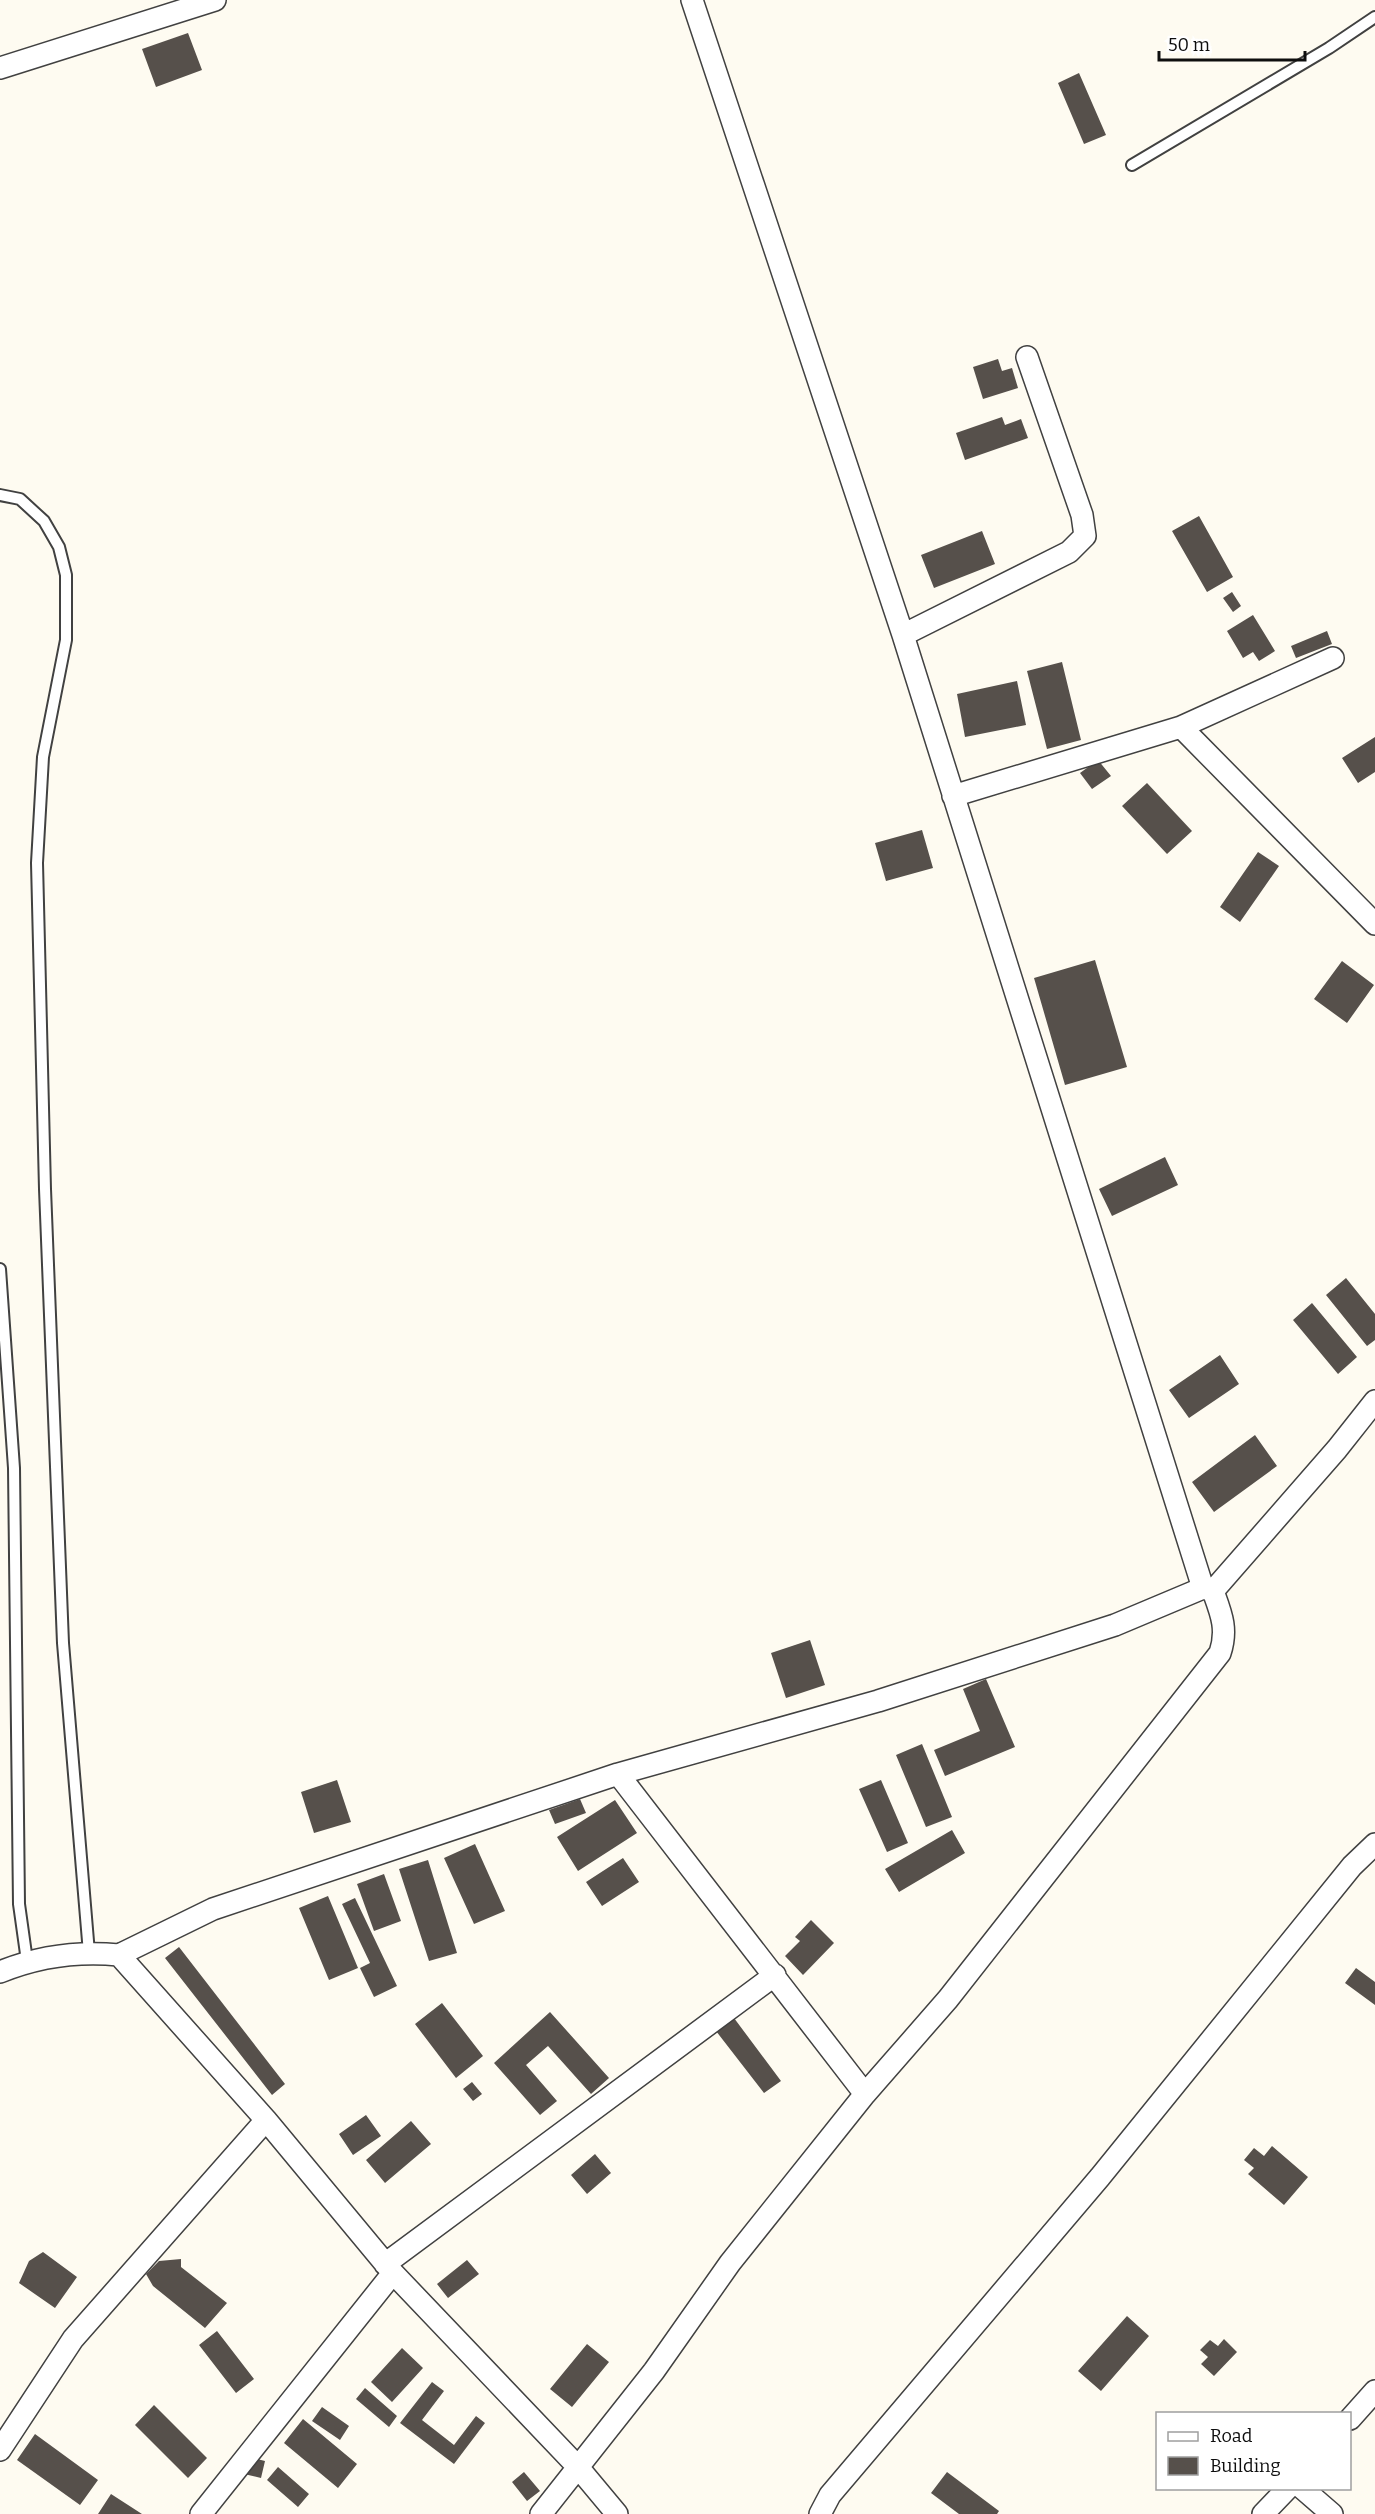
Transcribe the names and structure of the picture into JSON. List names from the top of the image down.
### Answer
{
  "legend": ["Road", "Building"],
  "scale_bar": "50 m"
}
